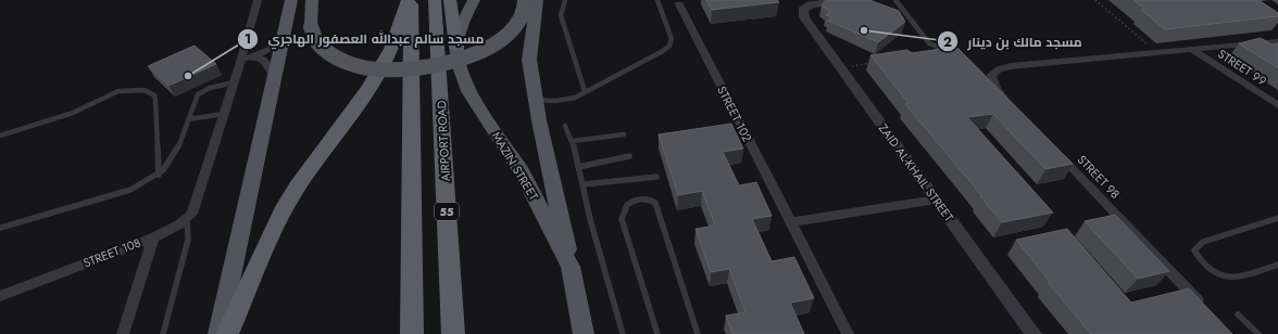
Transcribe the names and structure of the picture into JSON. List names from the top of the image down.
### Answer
{
  "streets": {
    "highway": ["AIRPORT ROAD", "55"],
    "main road": ["MAZIN STREET"],
    "street": [
      "STREET 99",
      "STREET 102",
      "ZAID AL-KHAIL STREET",
      "STREET 98",
      "STREET 108"
    ]
  },
  "places": ["مسجد مالك بن دينار", "مسجد سالم عبدالله العصفور الهاجري"]
}
